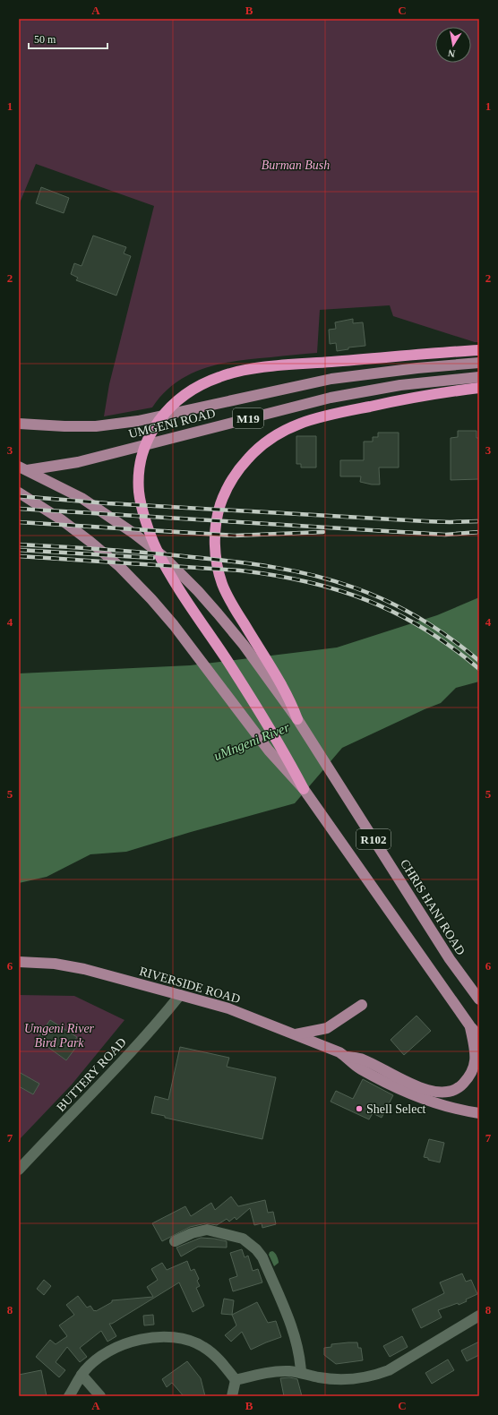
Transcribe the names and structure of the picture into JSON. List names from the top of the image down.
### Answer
{
  "streets": {
    "main road": [
      "M19",
      "UMGENI ROAD",
      "R102",
      "CHRIS HANI ROAD",
      "RIVERSIDE ROAD"
    ],
    "street": ["BUTTERY ROAD"]
  },
  "crossings": [
    ["R102", "RIVERSIDE ROAD"],
    ["RIVERSIDE ROAD", "BUTTERY ROAD"]
  ],
  "water": ["uMngeni River"],
  "parks": ["Burman Bush", "Umgeni River Bird Park"],
  "places": ["Shell Select"],
  "scale_bar": "50 m",
  "north": "bottom",
  "grid": {
    "columns": ["A", "B", "C"],
    "rows": [
      "1",
      "2",
      "3",
      "4",
      "5",
      "6",
      "7",
      "8"
    ]
  }
}
